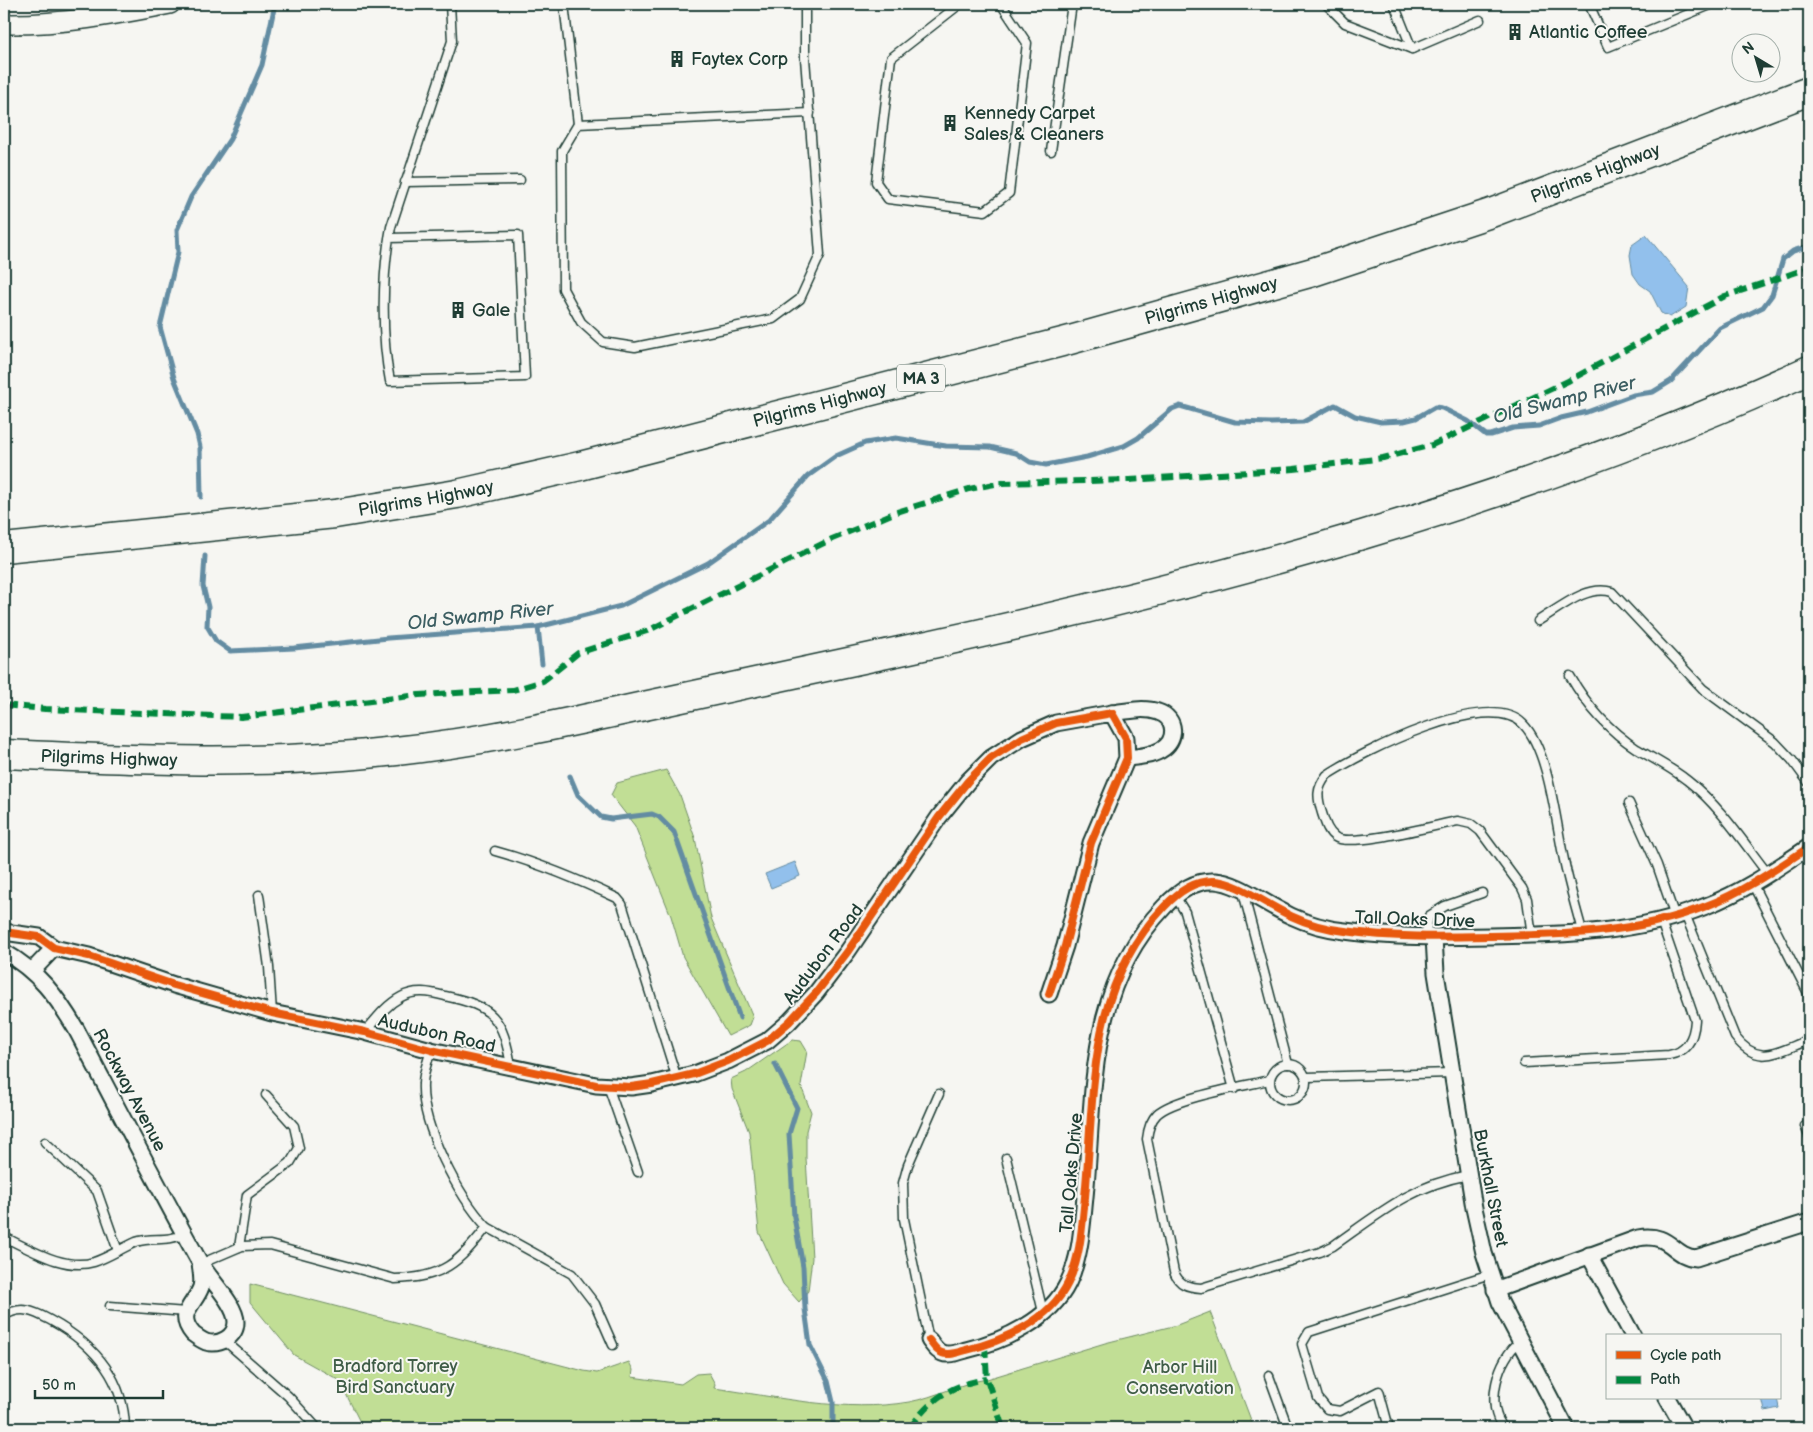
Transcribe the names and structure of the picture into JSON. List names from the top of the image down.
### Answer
{
  "streets": {
    "highway": ["Pilgrims Highway", "MA 3"],
    "street": [
      "Tall Oaks Drive",
      "Audubon Road",
      "Rockway Avenue",
      "Burkhall Street"
    ]
  },
  "crossings": [
    ["Tall Oaks Drive", "Burkhall Street"]
  ],
  "water": ["Old Swamp River"],
  "parks": ["Bradford Torrey Bird Sanctuary", "Arbor Hill Conservation"],
  "places": {
    "building": [
      "Atlantic Coffee",
      "Faytex Corp",
      "Kennedy Carpet Sales & Cleaners",
      "Gale"
    ]
  },
  "legend": ["Cycle path", "Path"],
  "scale_bar": "50 m",
  "north": "top left"
}
